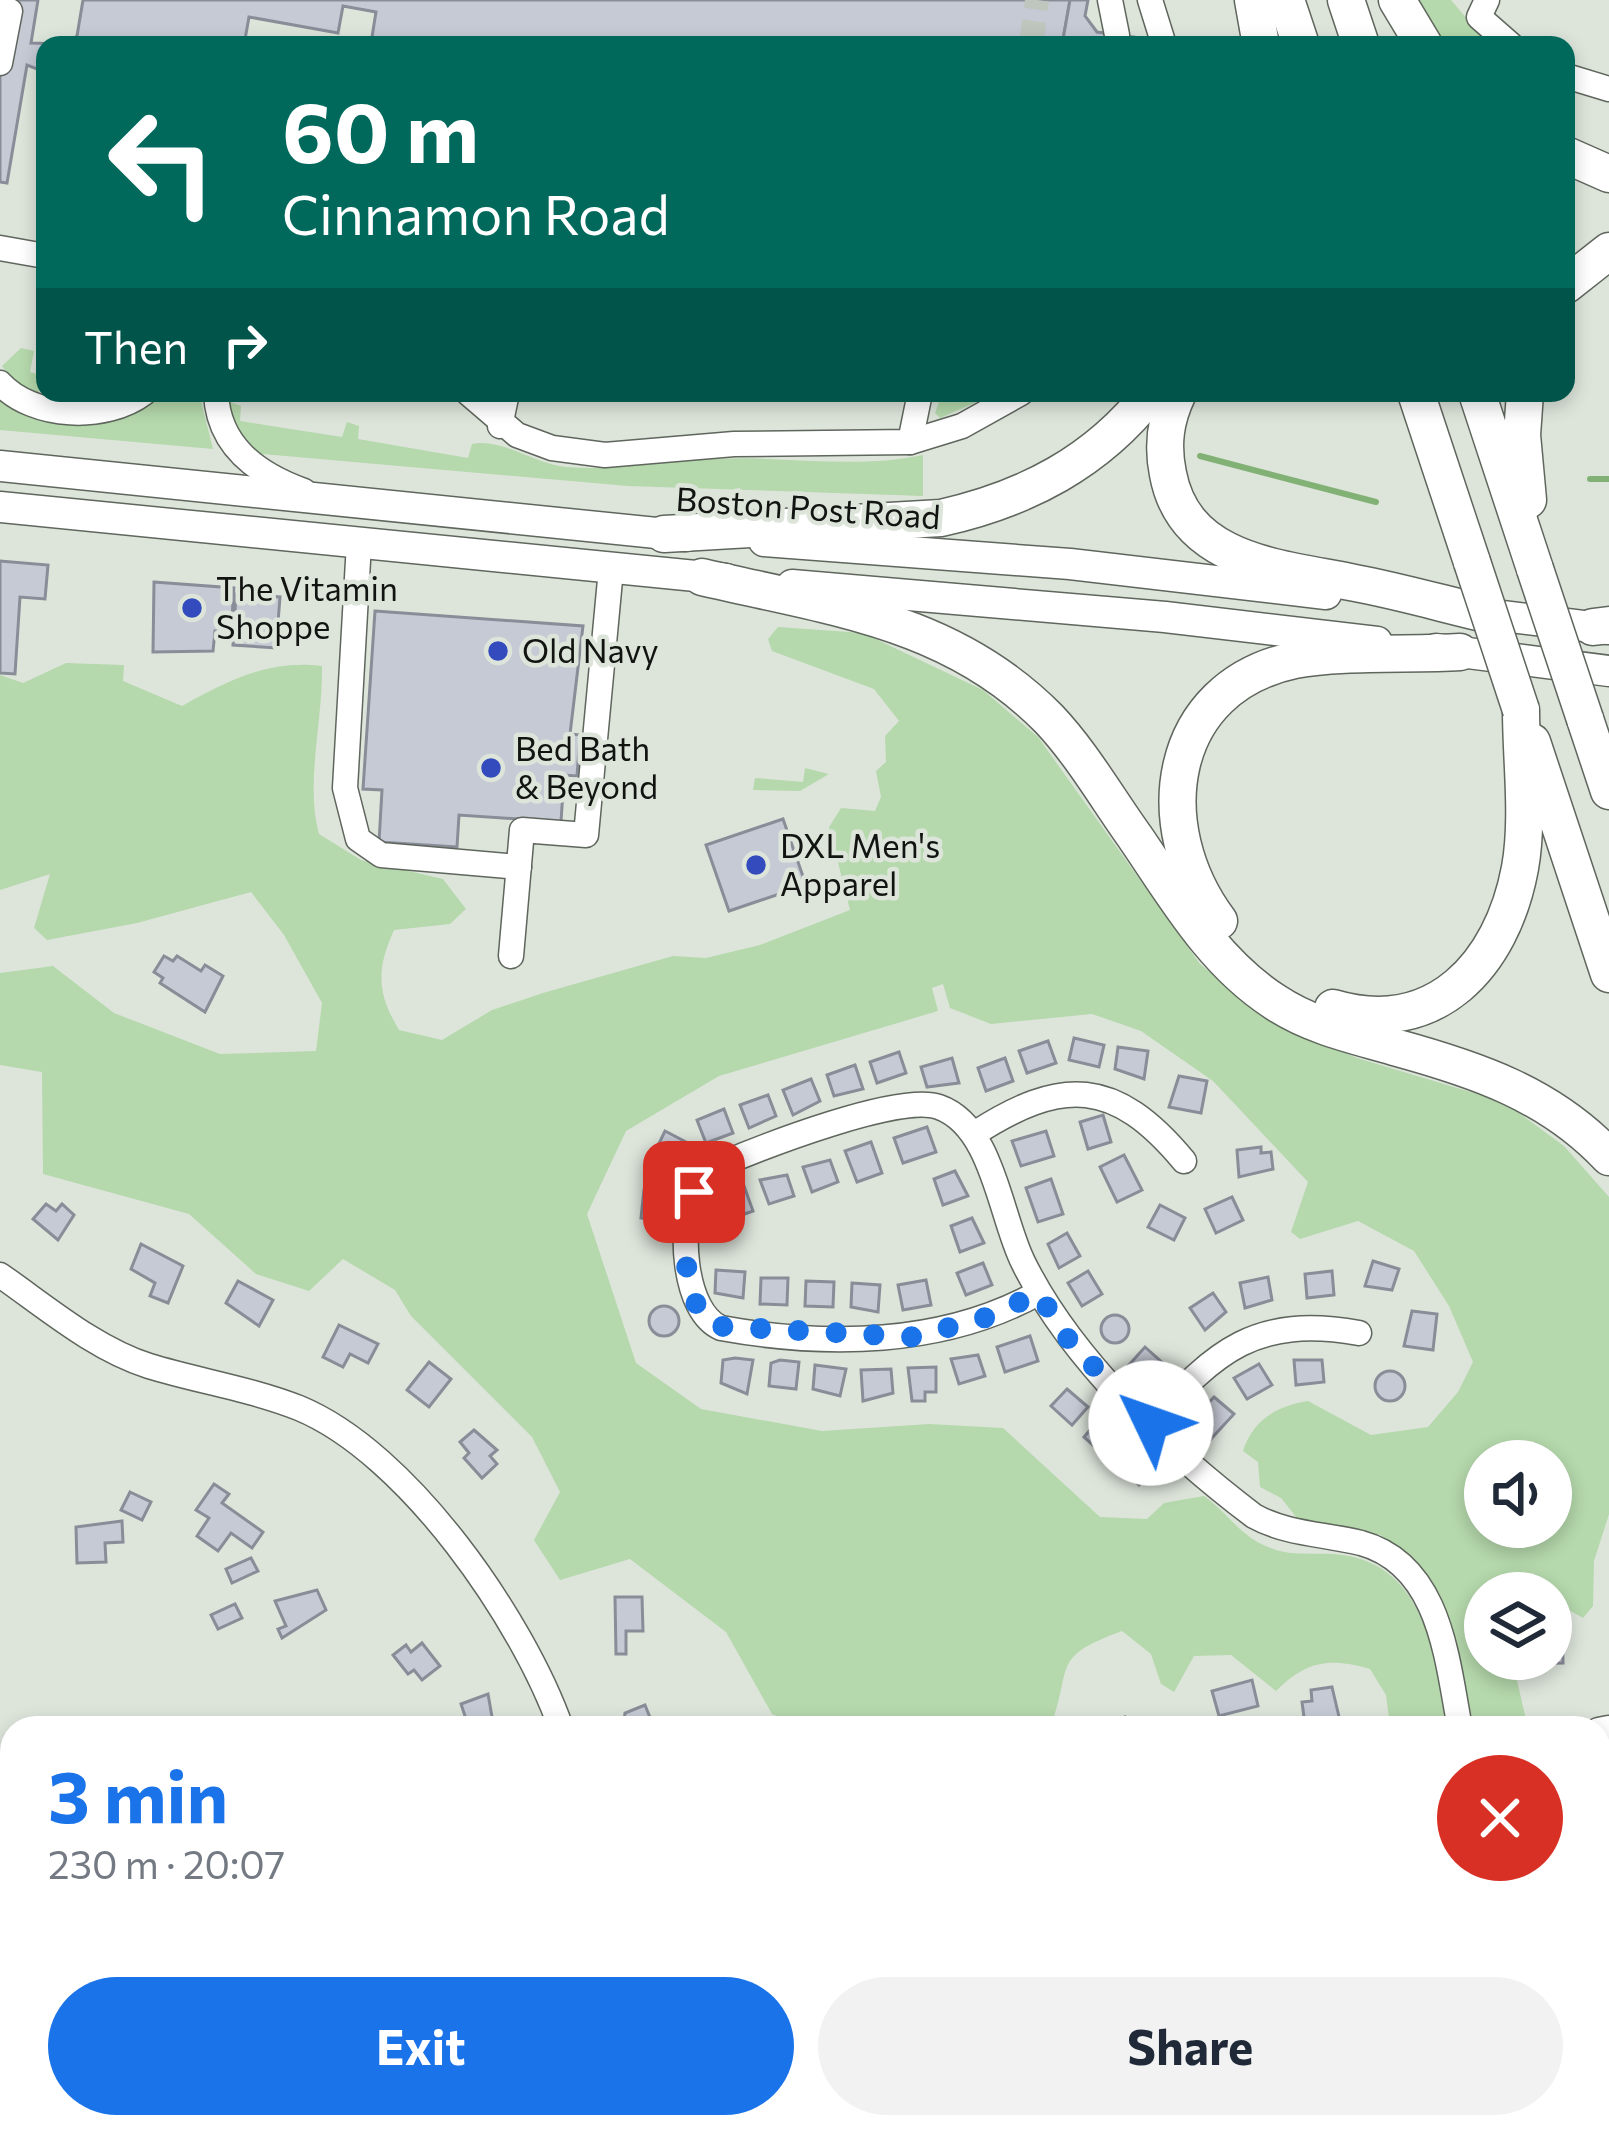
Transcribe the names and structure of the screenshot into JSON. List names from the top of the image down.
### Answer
{
  "streets": {
    "main road": ["Boston Post Road"]
  },
  "places": [
    "The Vitamin Shoppe",
    "Old Navy",
    "Bed Bath & Beyond",
    "DXL Men's Apparel"
  ],
  "page": {
    "turn": ["60 m", "Cinnamon Road"],
    "then": "Then",
    "heading": ["3 min", "230 m · 20:07"],
    "buttons": ["Exit", "Share"]
  }
}
